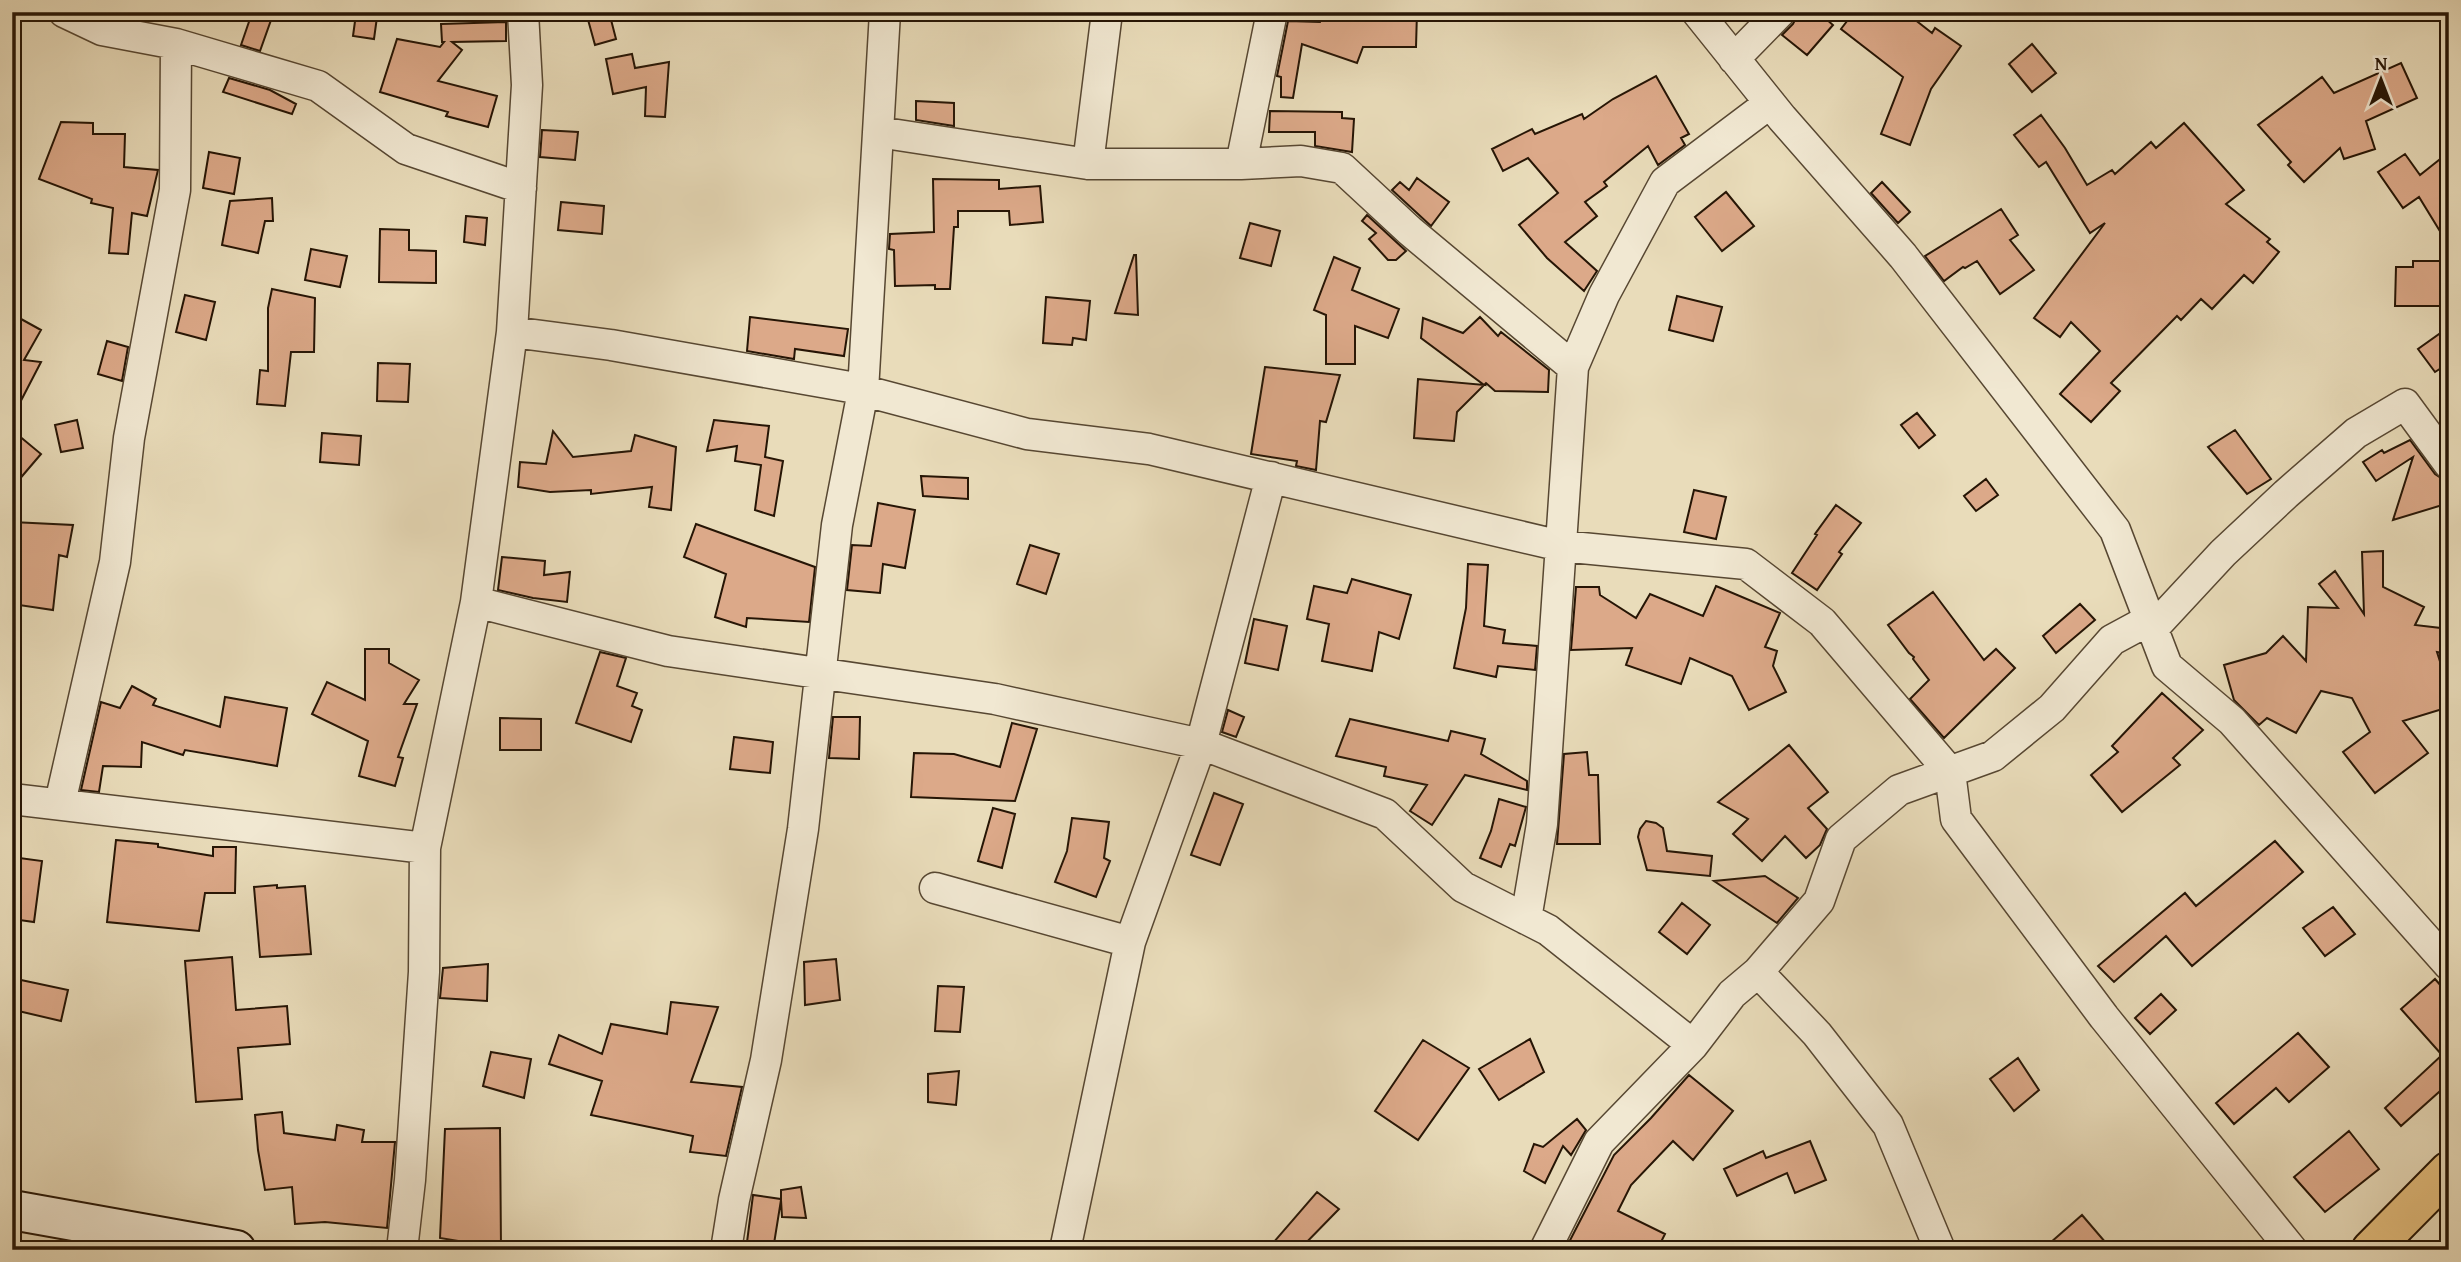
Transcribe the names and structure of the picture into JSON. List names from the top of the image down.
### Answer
{
  "north": "top"
}
